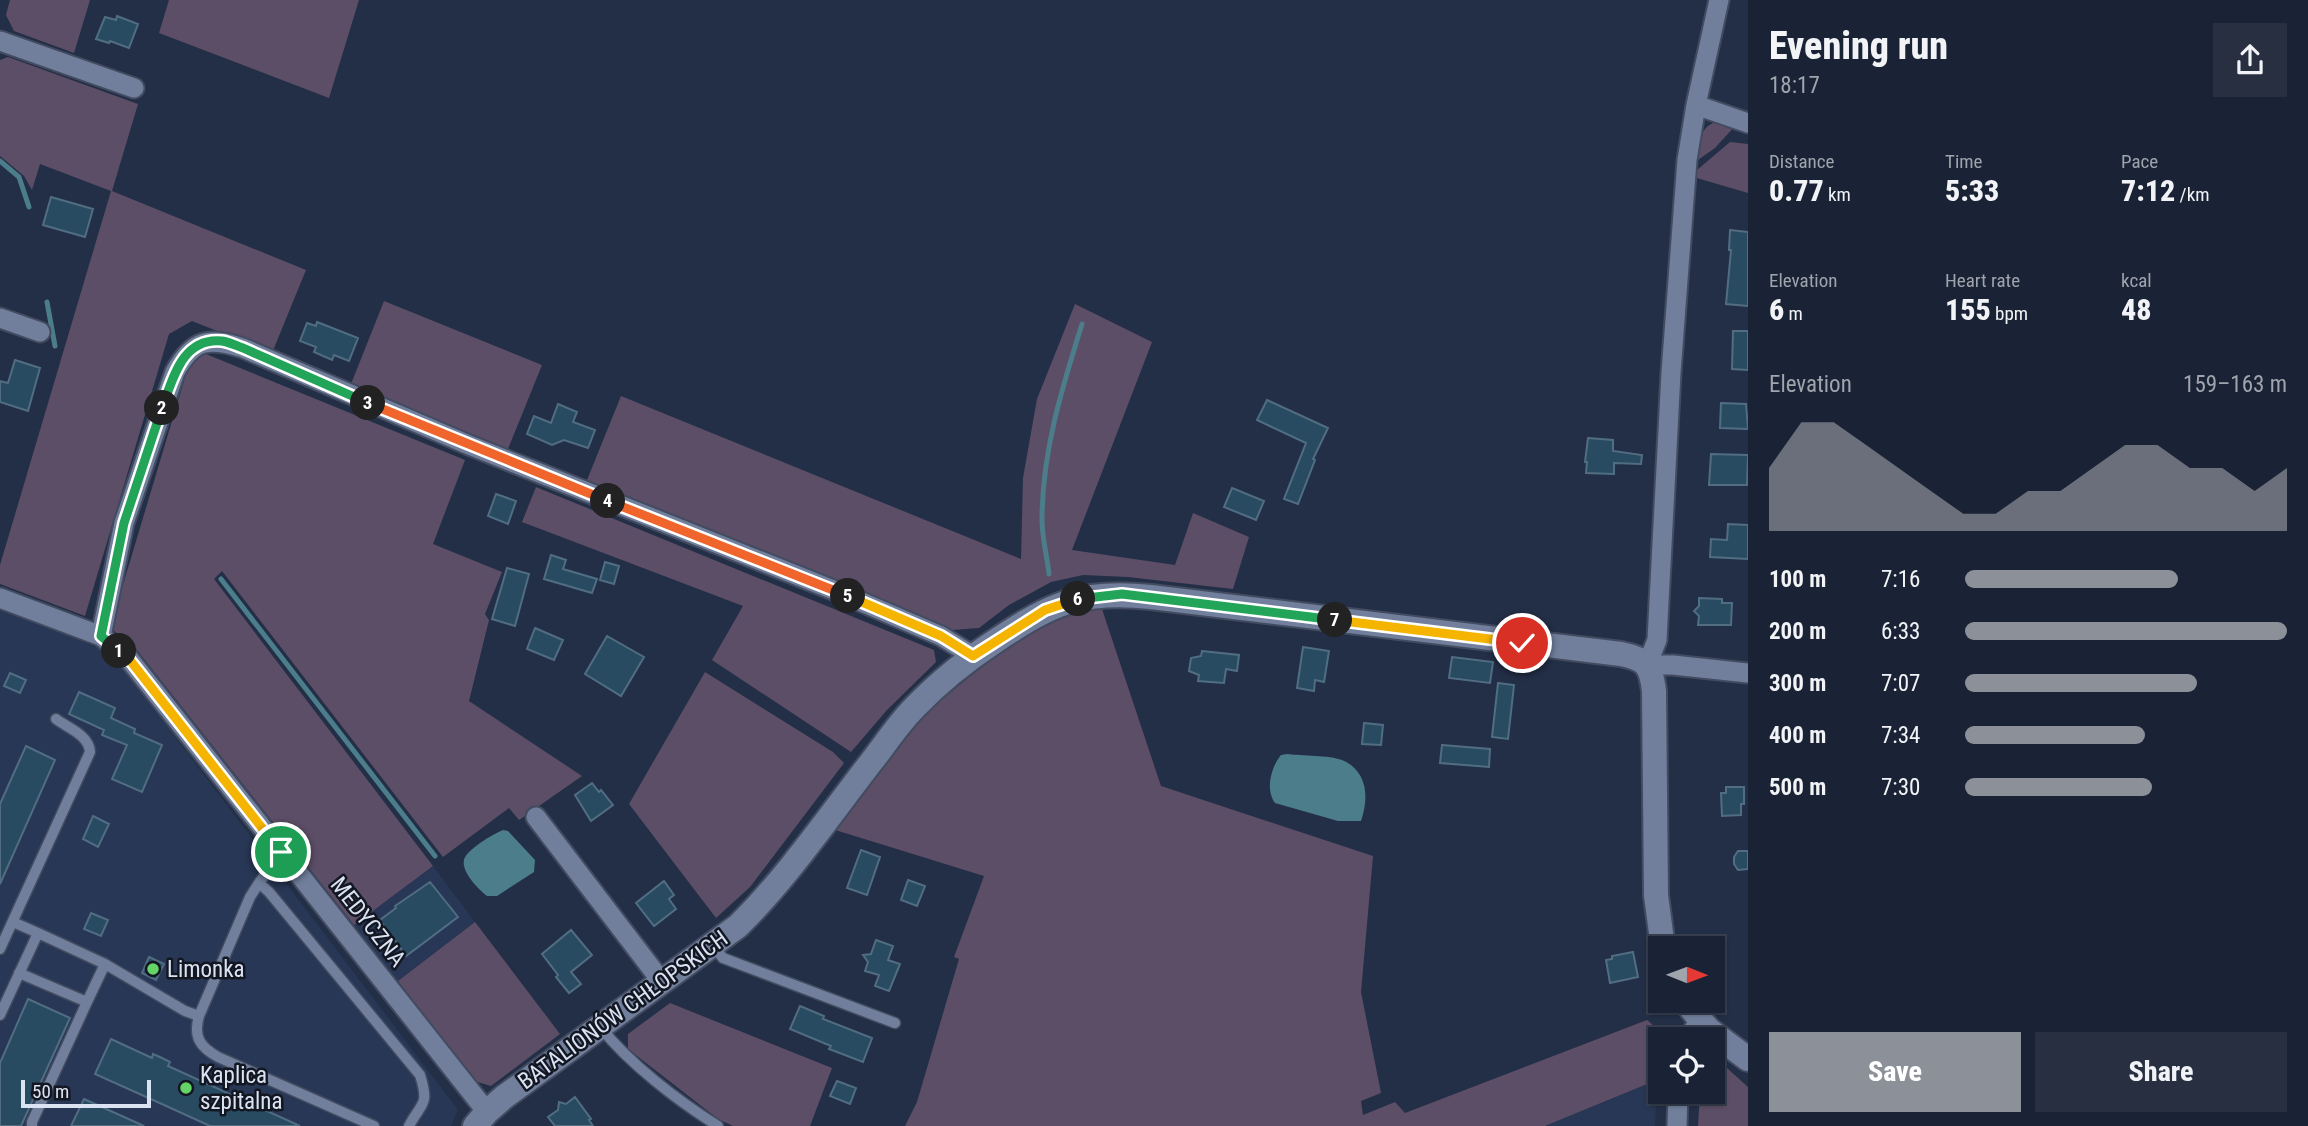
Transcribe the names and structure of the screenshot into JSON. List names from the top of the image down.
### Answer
{
  "streets": {
    "street": ["MEDYCZNA", "BATALIONÓW CHŁOPSKICH"]
  },
  "crossings": [
    ["MEDYCZNA", "BATALIONÓW CHŁOPSKICH"]
  ],
  "places": ["Limonka", "Kaplica szpitalna"],
  "scale_bar": "50 m",
  "north": "right",
  "page": {
    "heading": ["Evening run", "18:17"],
    "stats": [
      ["Distance", "0.77 km"],
      ["Time", "5:33"],
      ["Pace", "7:12 /km"],
      ["Elevation", "6 m"],
      ["Heart rate", "155 bpm"],
      ["kcal", "48"]
    ],
    "chart": ["Elevation", "159–163 m"],
    "pins": [
      "3",
      "2",
      "4",
      "5",
      "6",
      "7",
      "1"
    ],
    "list": [
      {
        "name": "100 m",
        "note": "7:16"
      },
      {
        "name": "200 m",
        "note": "6:33"
      },
      {
        "name": "300 m",
        "note": "7:07"
      },
      {
        "name": "400 m",
        "note": "7:34"
      },
      {
        "name": "500 m",
        "note": "7:30"
      }
    ],
    "buttons": ["Save", "Share"],
    "scale": "50 m"
  }
}
